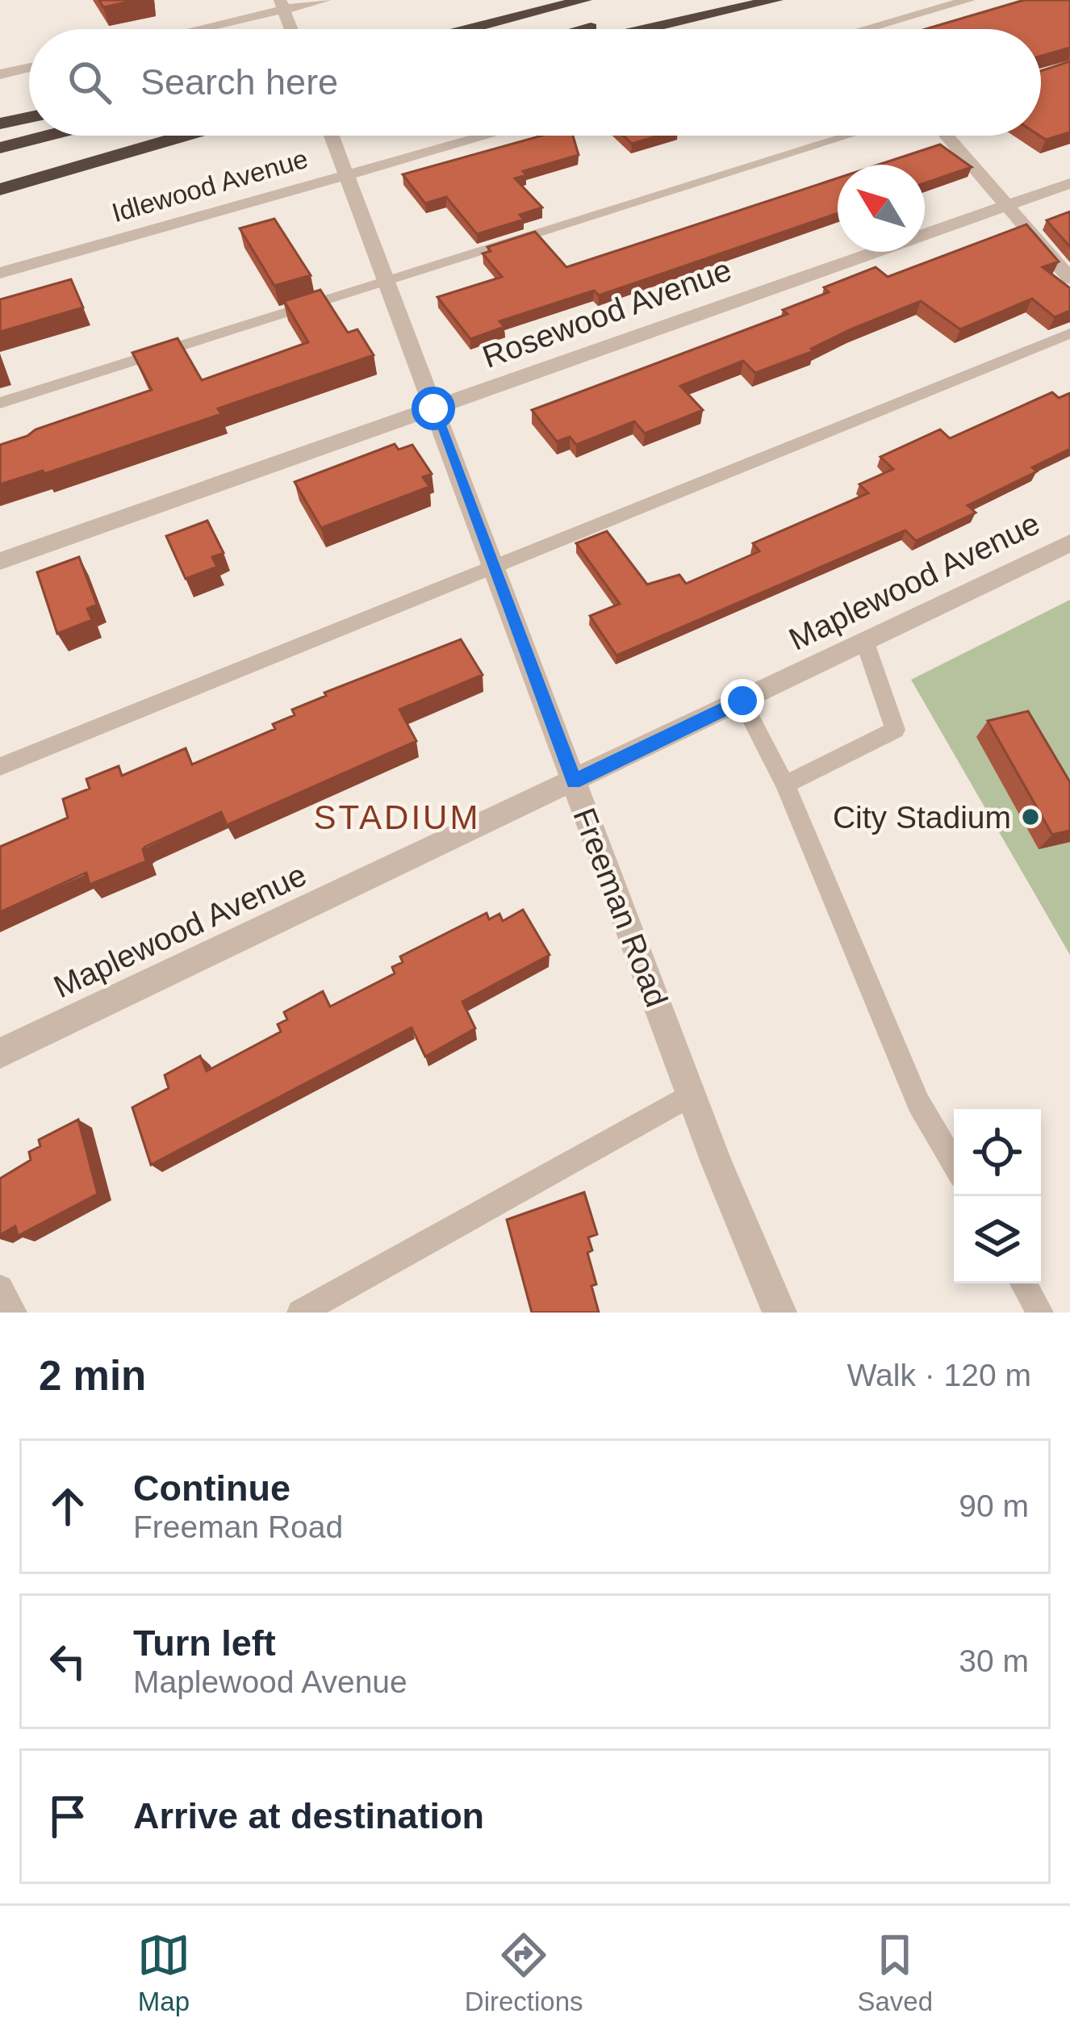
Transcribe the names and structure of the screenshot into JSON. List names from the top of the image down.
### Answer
{
  "streets": {
    "street": [
      "Idlewood Avenue",
      "Rosewood Avenue",
      "Maplewood Avenue",
      "Freeman Road"
    ]
  },
  "crossings": [
    ["Idlewood Avenue", "Freeman Road"],
    ["Rosewood Avenue", "Freeman Road"],
    ["Maplewood Avenue", "Freeman Road"]
  ],
  "districts": ["STADIUM"],
  "places": ["City Stadium"],
  "north": "top left",
  "page": {
    "search": "Search here",
    "heading": ["2 min", "Walk · 120 m"],
    "list": [
      ["Continue", "Freeman Road", "90 m"],
      ["Turn left", "Maplewood Avenue", "30 m"],
      "Arrive at destination"
    ],
    "nav": ["Map", "Directions", "Saved"]
  }
}
